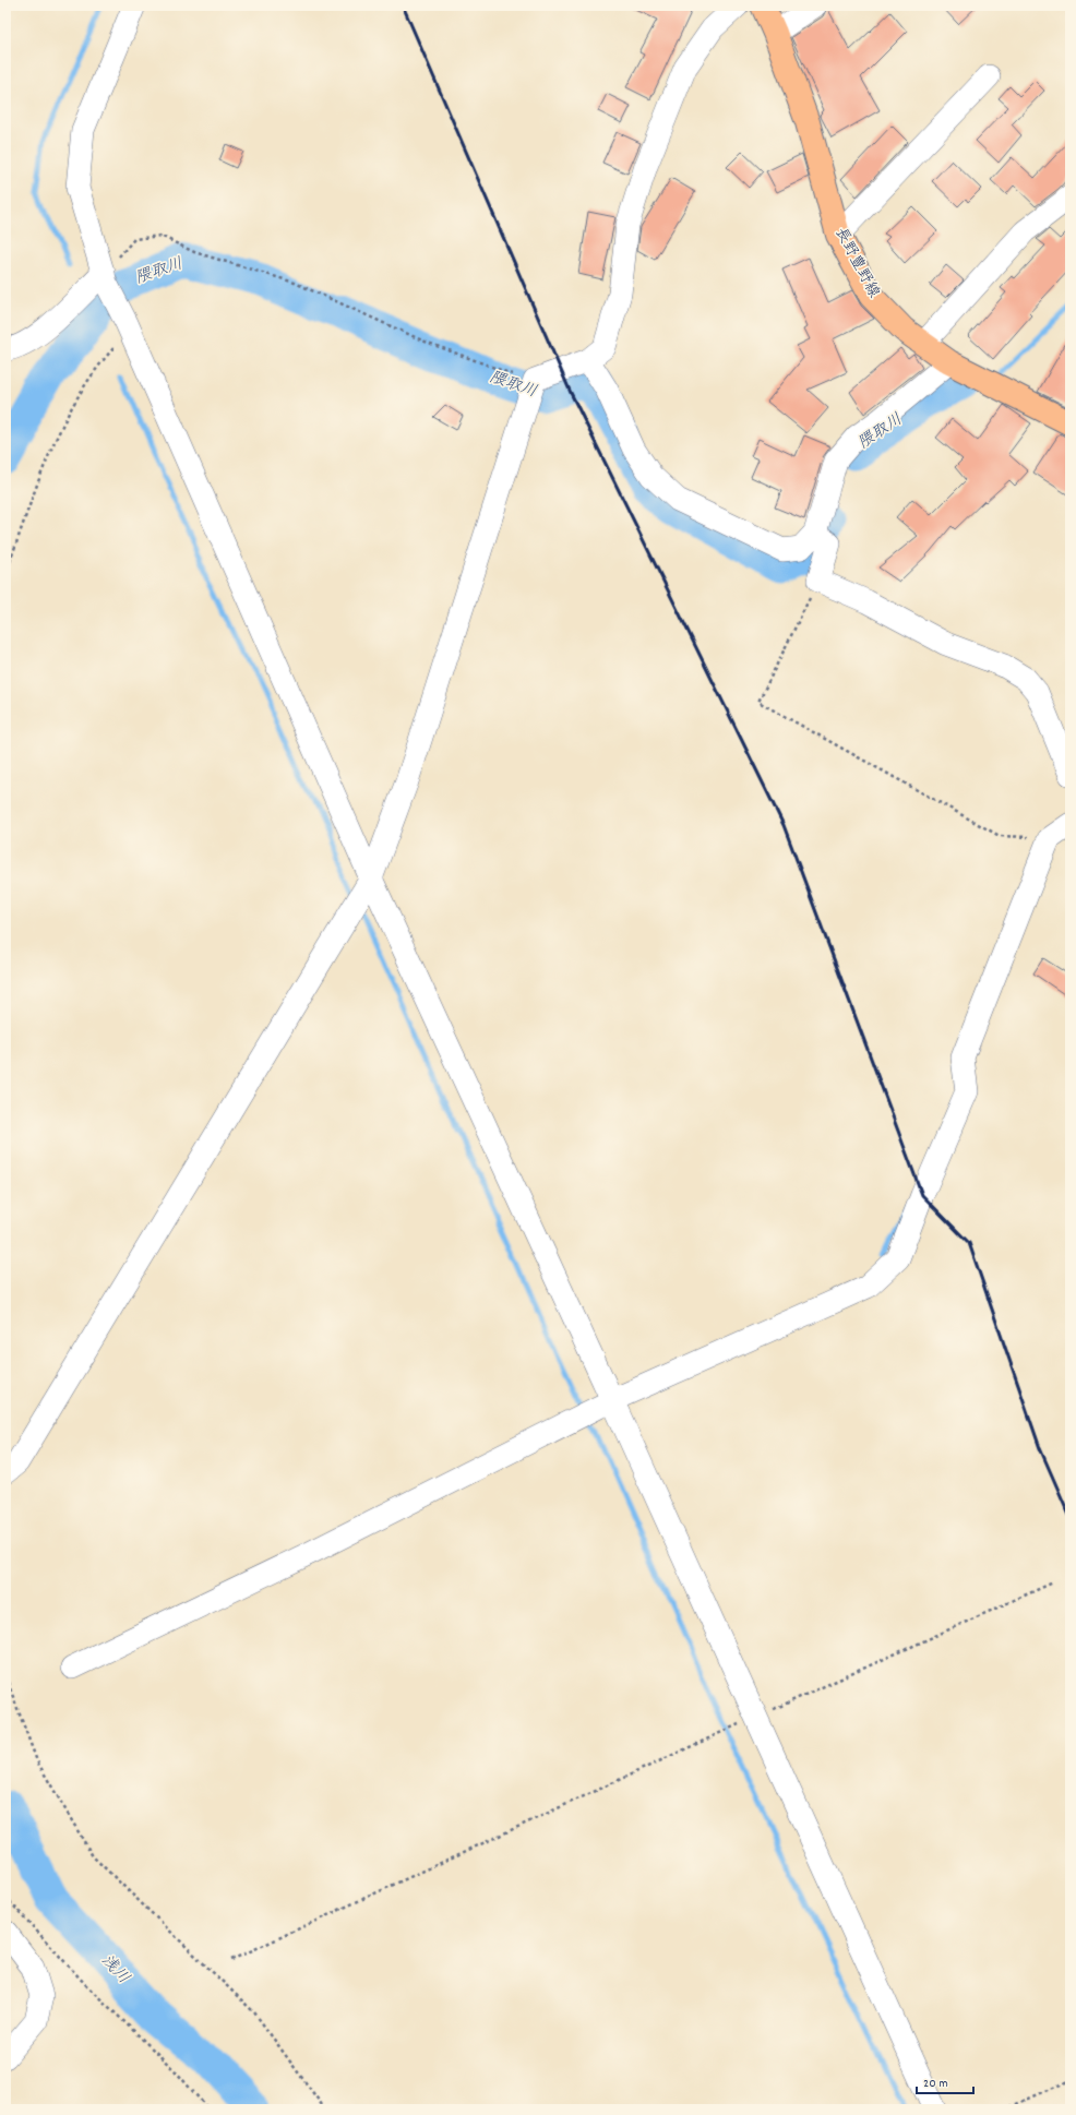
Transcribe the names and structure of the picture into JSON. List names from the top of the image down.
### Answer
{
  "streets": {
    "main road": ["長野豊野線"]
  },
  "water": ["隈取川", "浅川"],
  "scale_bar": "20 m"
}
